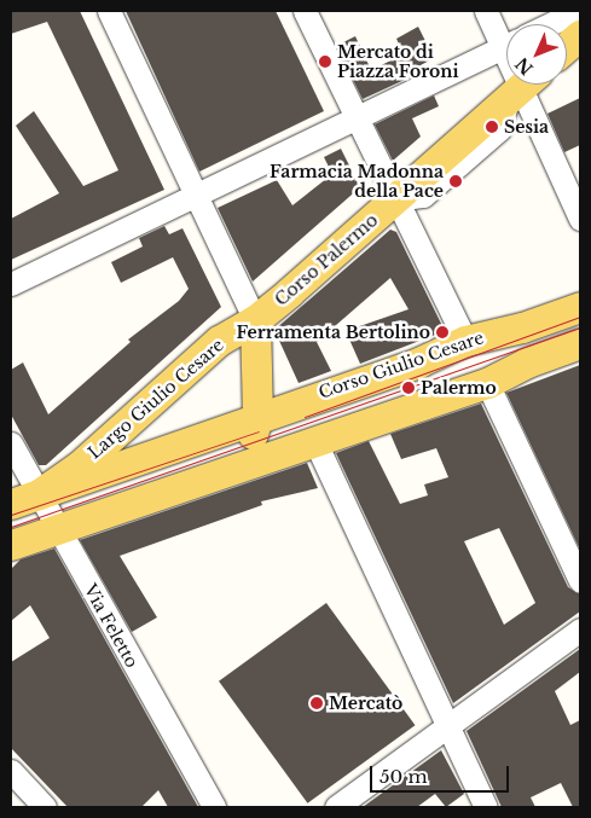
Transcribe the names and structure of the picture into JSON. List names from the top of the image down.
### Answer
{
  "streets": {
    "main road": ["Corso Palermo", "Corso Giulio Cesare", "Largo Giulio Cesare"],
    "street": ["Via Feletto"]
  },
  "crossings": [
    ["Corso Palermo", "Largo Giulio Cesare"],
    ["Corso Giulio Cesare", "Largo Giulio Cesare"],
    ["Largo Giulio Cesare", "Via Feletto"]
  ],
  "places": [
    "Mercato di Piazza Foroni",
    "Sesia",
    "Farmacia Madonna della Pace",
    "Ferramenta Bertolino",
    "Palermo",
    "Mercatò"
  ],
  "scale_bar": "50 m",
  "north": "bottom left"
}
